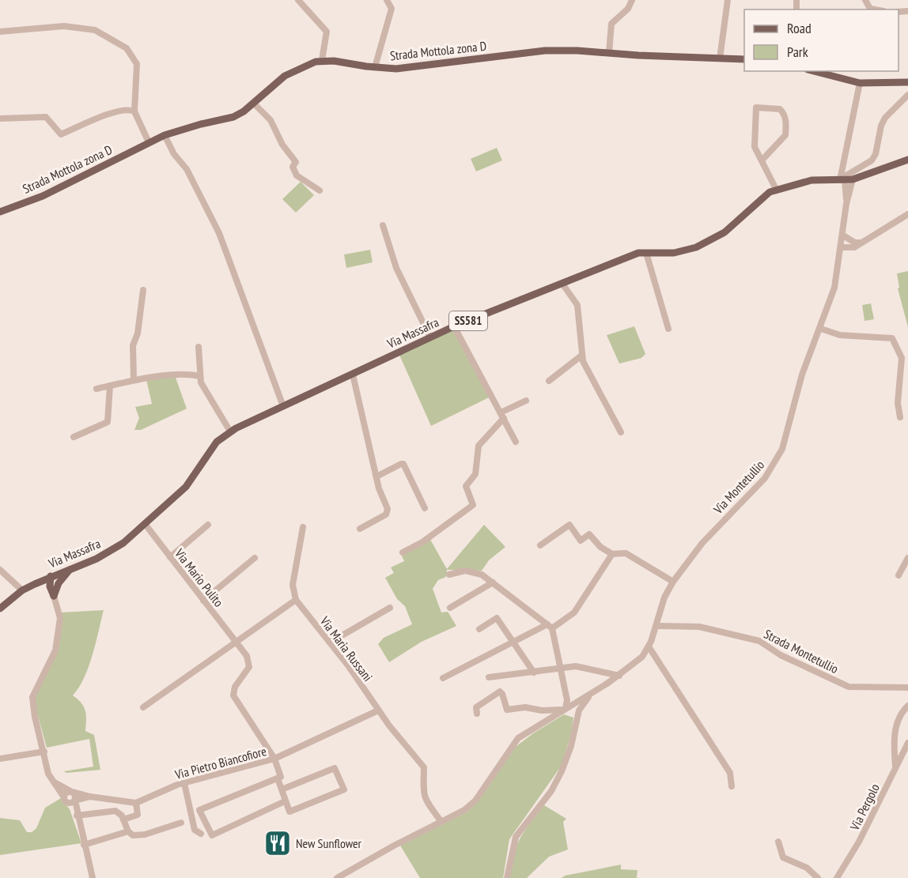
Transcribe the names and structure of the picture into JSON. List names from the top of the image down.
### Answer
{
  "streets": {
    "main road": ["Strada Mottola zona D", "SS581", "Via Massafra"],
    "street": [
      "Via Montetullio",
      "Via Mario Pulito",
      "Via Maria Russani",
      "Strada Montetullio",
      "Via Pietro Biancofiore",
      "Via Pergolo"
    ]
  },
  "crossings": [
    ["Via Massafra", "Via Montetullio"],
    ["Via Massafra", "Via Mario Pulito"],
    ["Via Montetullio", "Strada Montetullio"],
    ["Via Mario Pulito", "Via Pietro Biancofiore"],
    ["Via Maria Russani", "Via Pietro Biancofiore"]
  ],
  "places": {
    "restaurant": ["New Sunflower"]
  },
  "legend": ["Road", "Park"]
}
